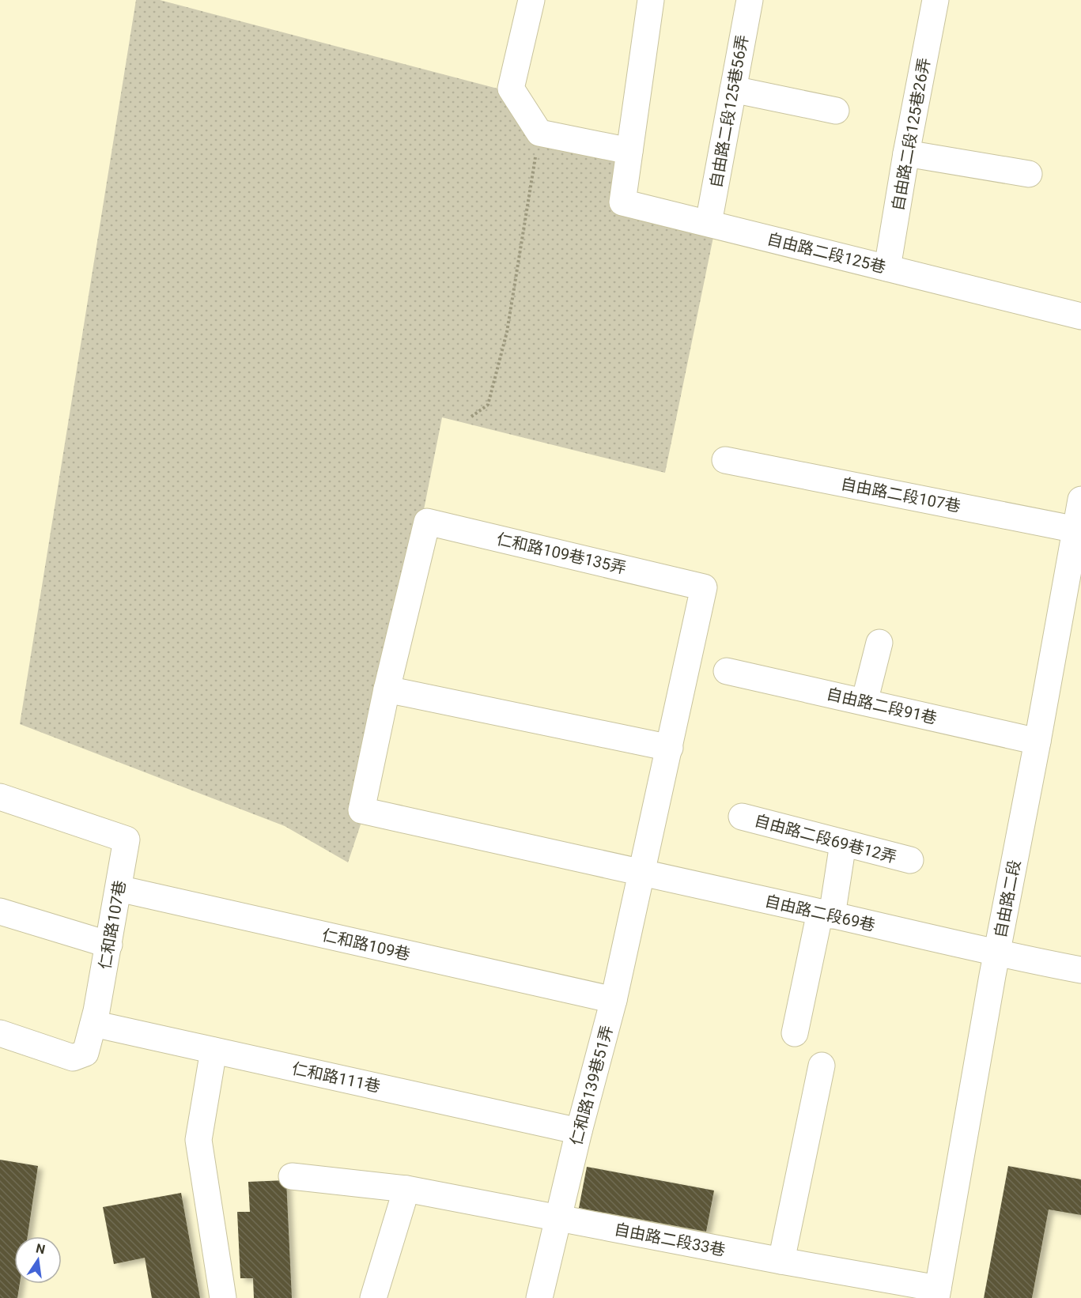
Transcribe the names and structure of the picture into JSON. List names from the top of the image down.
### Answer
{
  "streets": {
    "street": [
      "自由路二段125巷56弄",
      "自由路二段125巷26弄",
      "自由路二段125巷",
      "自由路二段107巷",
      "仁和路109巷135弄",
      "自由路二段91巷",
      "自由路二段69巷12弄",
      "自由路二段",
      "自由路二段69巷",
      "仁和路107巷",
      "仁和路109巷",
      "仁和路111巷",
      "仁和路139巷51弄",
      "自由路二段33巷"
    ]
  },
  "crossings": [
    ["自由路二段125巷56弄", "自由路二段125巷"],
    ["自由路二段125巷26弄", "自由路二段125巷"],
    ["自由路二段107巷", "自由路二段"],
    ["仁和路109巷135弄", "自由路二段69巷"],
    ["仁和路109巷135弄", "仁和路139巷51弄"],
    ["自由路二段91巷", "自由路二段"],
    ["自由路二段", "自由路二段69巷"],
    ["自由路二段", "自由路二段33巷"],
    ["自由路二段69巷", "仁和路139巷51弄"],
    ["仁和路107巷", "仁和路109巷"],
    ["仁和路107巷", "仁和路111巷"],
    ["仁和路109巷", "仁和路139巷51弄"],
    ["仁和路111巷", "仁和路139巷51弄"],
    ["仁和路139巷51弄", "自由路二段33巷"]
  ],
  "north": "top"
}
